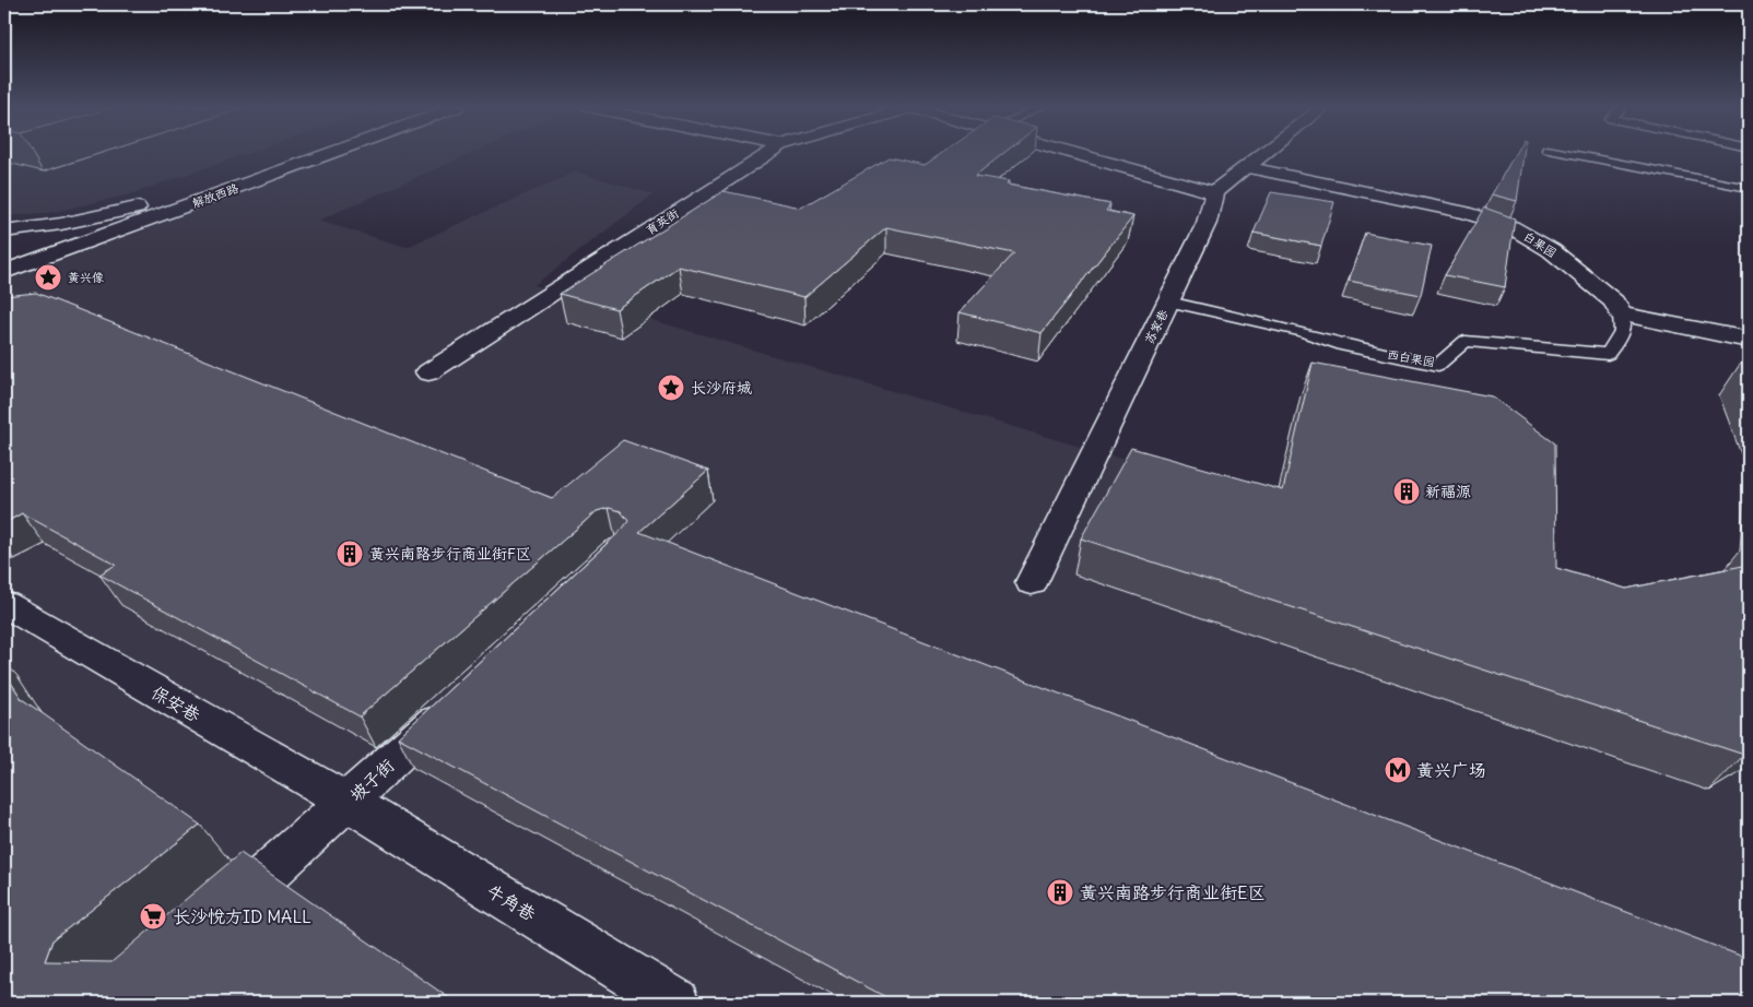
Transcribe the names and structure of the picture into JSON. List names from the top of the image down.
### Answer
{
  "streets": {
    "street": [
      "解放西路",
      "育英街",
      "白果园",
      "苏家巷",
      "保安巷",
      "坡子街",
      "牛角巷"
    ],
    "lane": ["西白果园"]
  },
  "crossings": [
    ["白果园", "西白果园"],
    ["苏家巷", "西白果园"],
    ["保安巷", "坡子街"],
    ["保安巷", "牛角巷"],
    ["坡子街", "牛角巷"]
  ],
  "places": {
    "place": ["黄兴像", "长沙府城"],
    "building": ["新福源", "黄兴南路步行商业街F区", "黄兴南路步行商业街E区"],
    "metro station": ["黄兴广场"],
    "supermarket": ["长沙悦方ID MALL"]
  }
}
